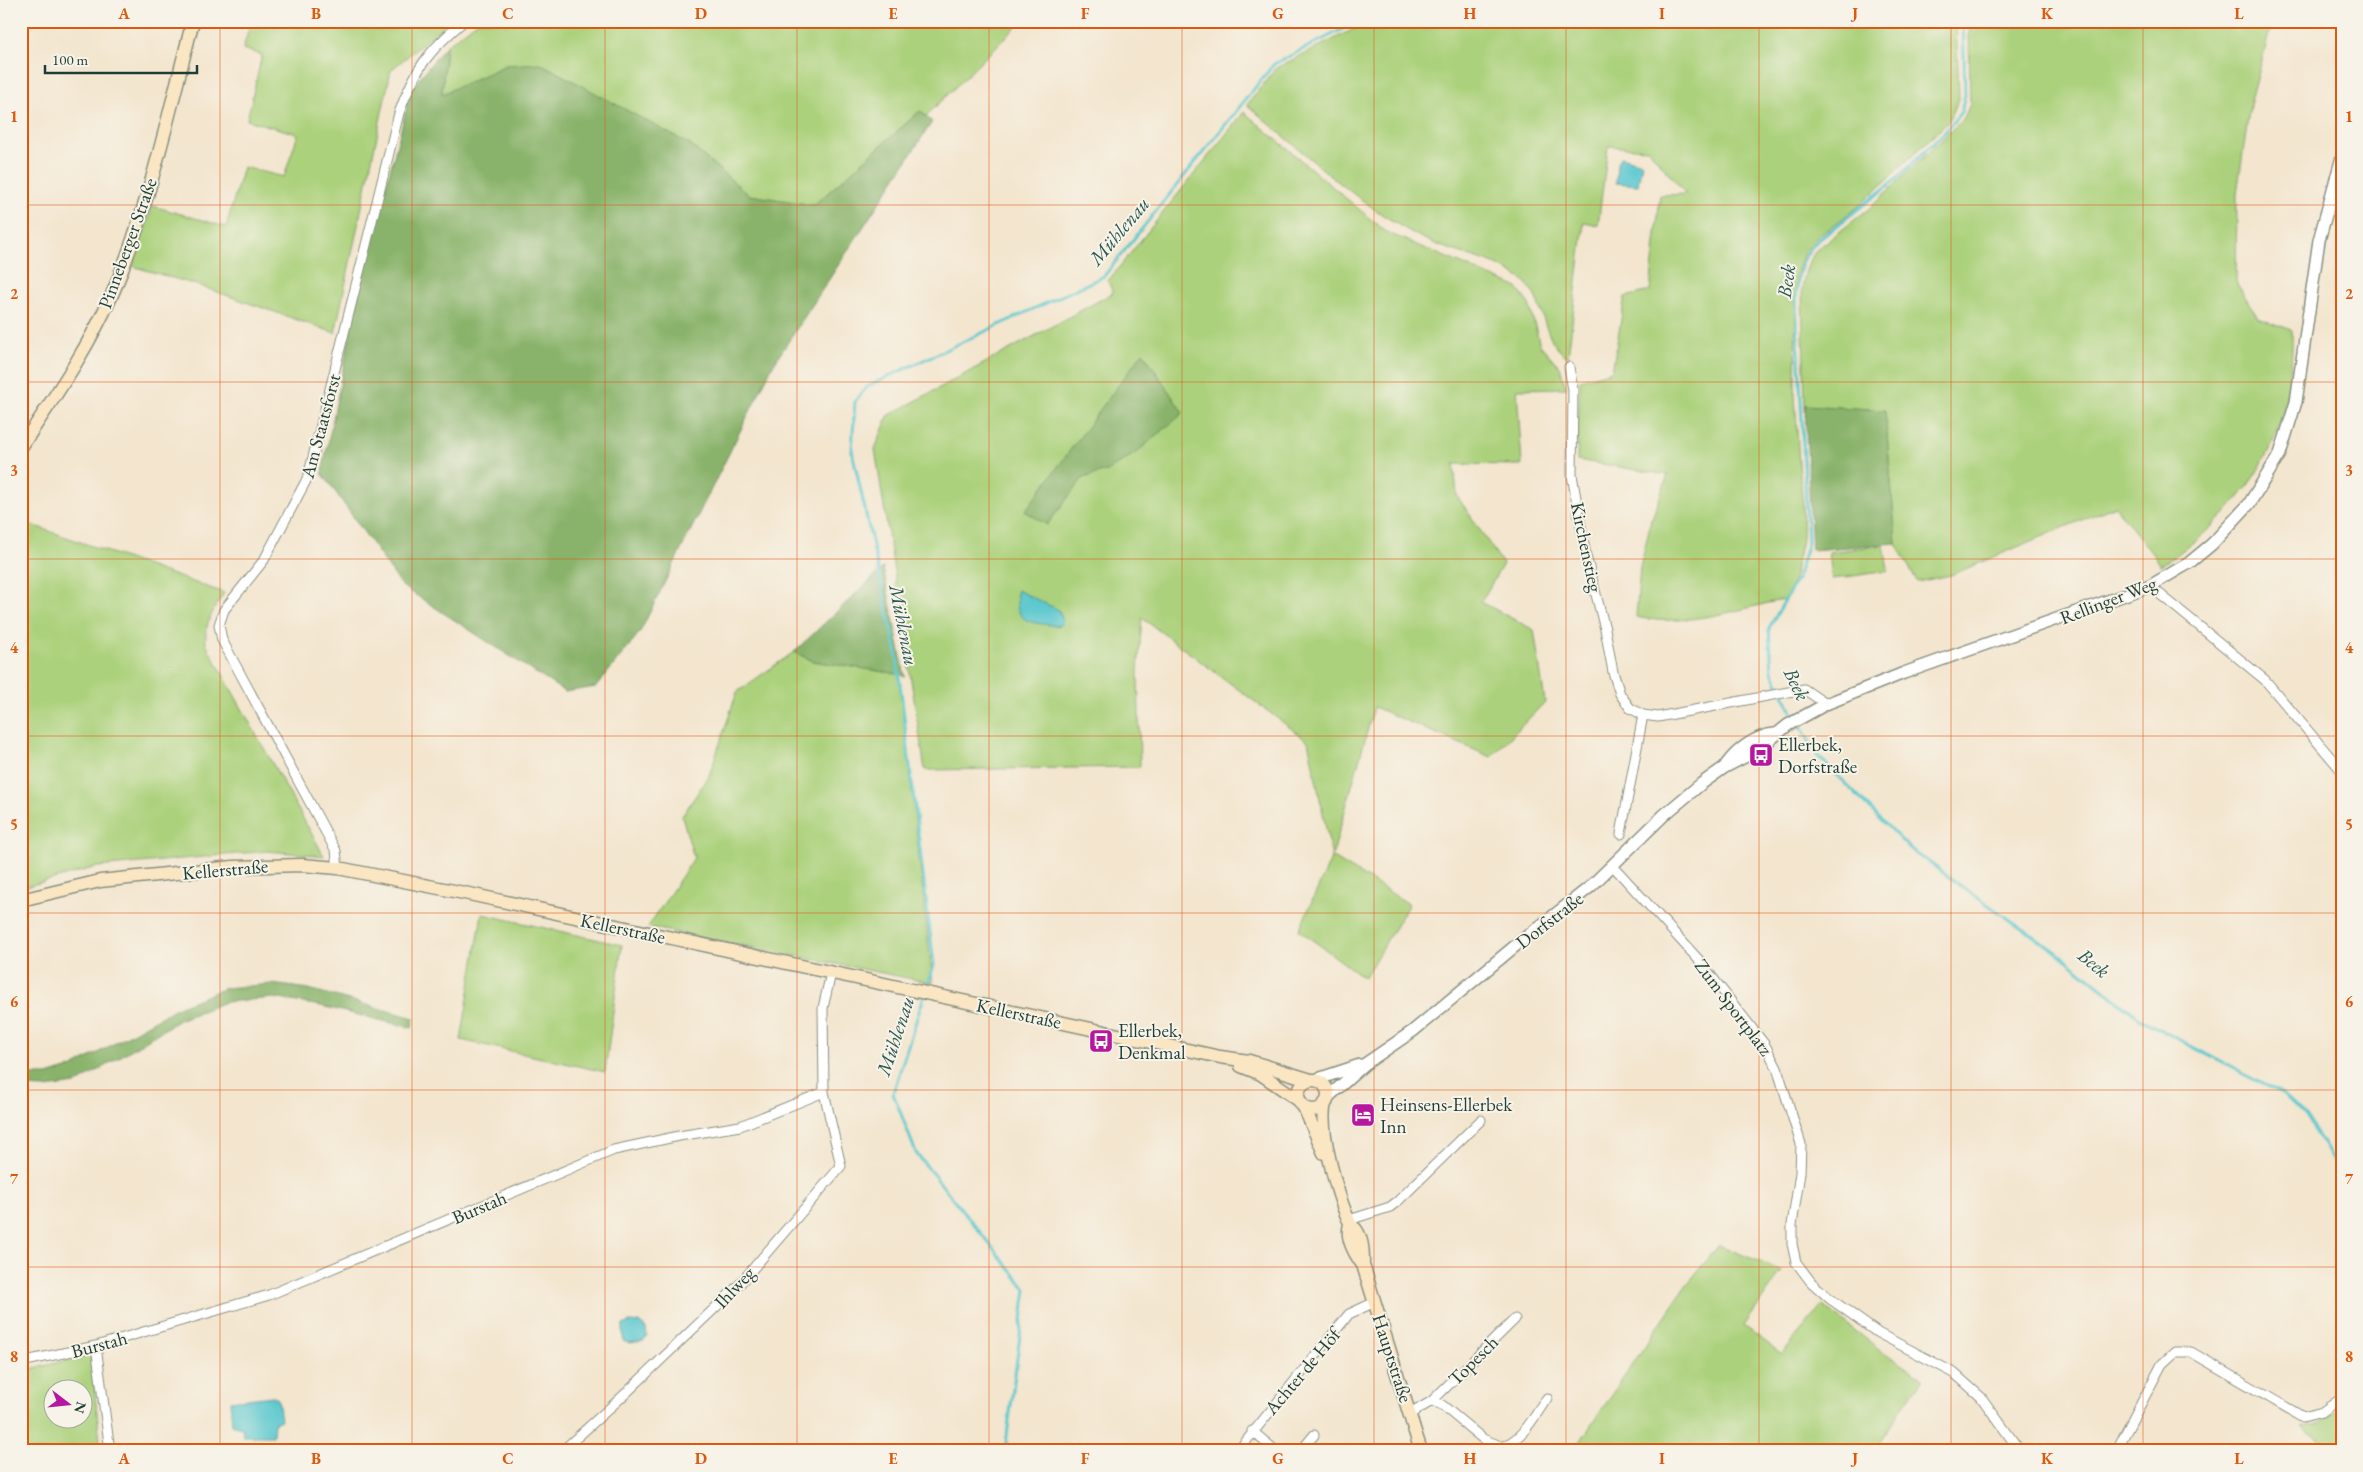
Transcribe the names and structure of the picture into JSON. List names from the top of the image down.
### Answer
{
  "streets": {
    "main road": ["Pinneberger Straße", "Kellerstraße", "Hauptstraße"],
    "street": [
      "Am Staatsforst",
      "Kirchenstieg",
      "Rellinger Weg",
      "Dorfstraße",
      "Zum Sportplatz",
      "Burstah",
      "Ihlweg",
      "Topesch",
      "Achter de Höf"
    ]
  },
  "crossings": [
    ["Am Staatsforst", "Kellerstraße"],
    ["Rellinger Weg", "Dorfstraße"],
    ["Kellerstraße", "Dorfstraße"],
    ["Kellerstraße", "Hauptstraße"],
    ["Dorfstraße", "Zum Sportplatz"],
    ["Dorfstraße", "Hauptstraße"],
    ["Burstah", "Ihlweg"],
    ["Hauptstraße", "Topesch"],
    ["Hauptstraße", "Achter de Höf"]
  ],
  "water": ["Mühlenau", "Beek"],
  "places": {
    "bus stop": ["Ellerbek, Dorfstraße", "Ellerbek, Denkmal"],
    "hotel": ["Heinsens-Ellerbek Inn"]
  },
  "scale_bar": "100 m",
  "north": "right",
  "grid": {
    "columns": [
      "A",
      "B",
      "C",
      "D",
      "E",
      "F",
      "G",
      "H",
      "I",
      "J",
      "K",
      "L"
    ],
    "rows": [
      "1",
      "2",
      "3",
      "4",
      "5",
      "6",
      "7",
      "8"
    ]
  }
}
